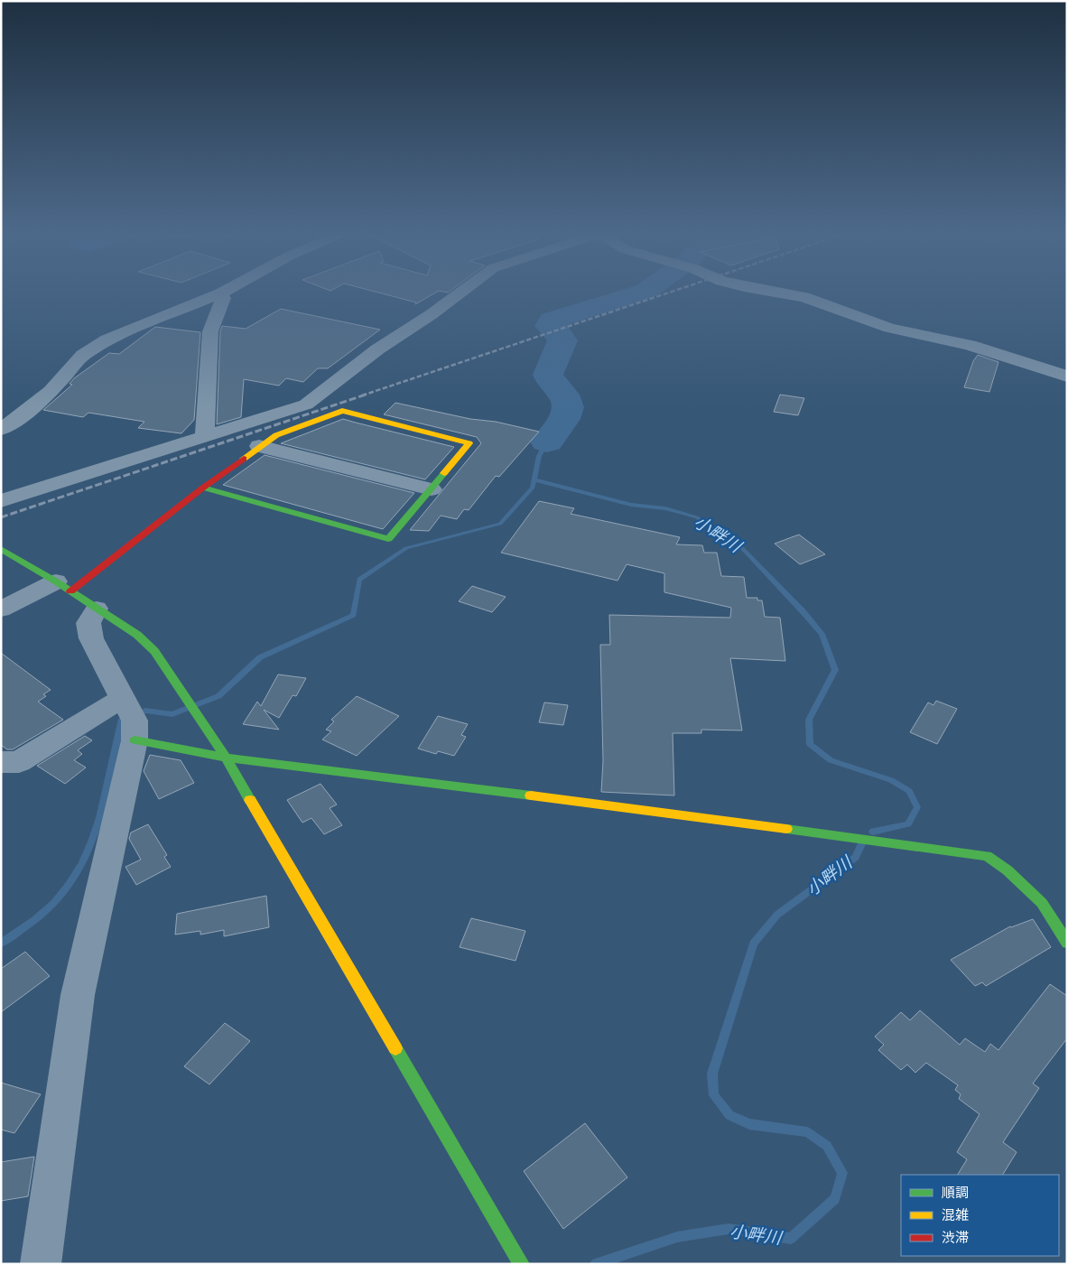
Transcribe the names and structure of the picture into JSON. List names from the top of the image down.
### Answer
{
  "water": ["小畔川"],
  "legend": ["順調", "混雑", "渋滞"]
}
